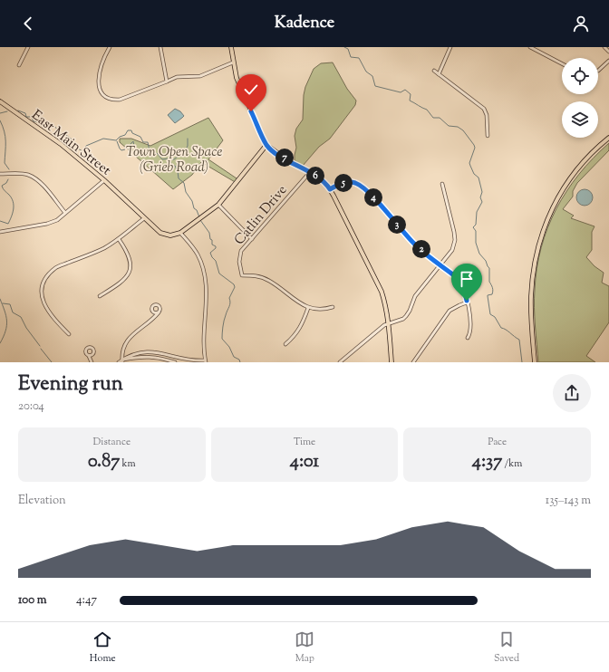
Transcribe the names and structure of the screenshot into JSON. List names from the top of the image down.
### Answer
{
  "streets": {
    "main road": ["East Main Street"],
    "street": ["Catlin Drive"]
  },
  "parks": ["Town Open Space (Grieb Road)"],
  "page": {
    "header": "Kadence",
    "pins": [
      "7",
      "6",
      "5",
      "4",
      "3",
      "2"
    ],
    "heading": ["Evening run", "20:04"],
    "stats": [
      ["Distance", "0.87 km"],
      ["Time", "4:01"],
      ["Pace", "4:37 /km"]
    ],
    "chart": ["Elevation", "135–143 m"],
    "list": [
      {
        "name": "100 m",
        "note": "4:47"
      }
    ],
    "tabs": ["Home", "Map", "Saved"]
  }
}
